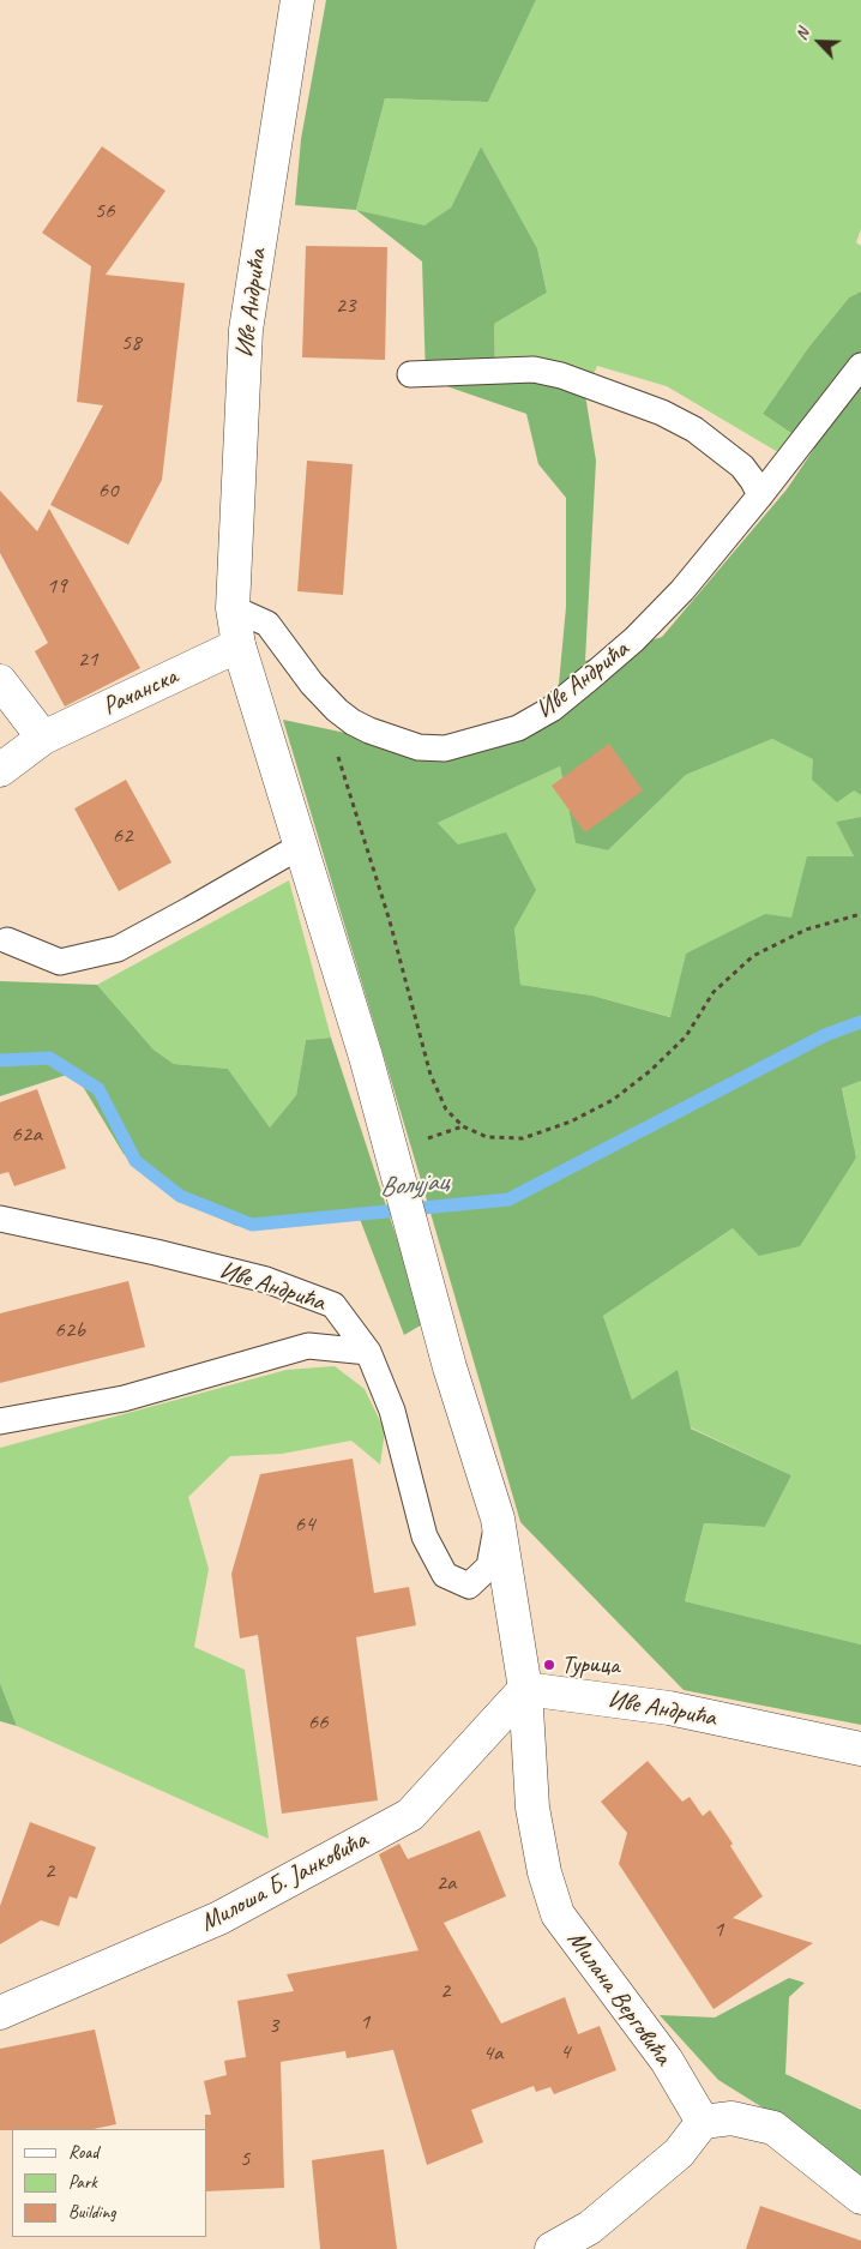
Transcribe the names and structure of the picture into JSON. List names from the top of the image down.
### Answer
{
  "streets": {
    "street": [
      "Иве Андрића",
      "Рачанска",
      "Милоша Б. Јанковића",
      "Милана Верговића"
    ]
  },
  "crossings": [
    ["Иве Андрића", "Рачанска"],
    ["Иве Андрића", "Милоша Б. Јанковића"],
    ["Иве Андрића", "Милана Верговића"],
    ["Милоша Б. Јанковића", "Милана Верговића"]
  ],
  "water": ["Волујац"],
  "places": ["Турица"],
  "house_numbers": [
    "56",
    "23",
    "58",
    "60",
    "19",
    "21",
    "62",
    "62a",
    "62b",
    "64",
    "66",
    "2",
    "2a",
    "1",
    "2",
    "1",
    "3",
    "4",
    "4a",
    "5"
  ],
  "legend": ["Road", "Park", "Building"],
  "north": "top left"
}
